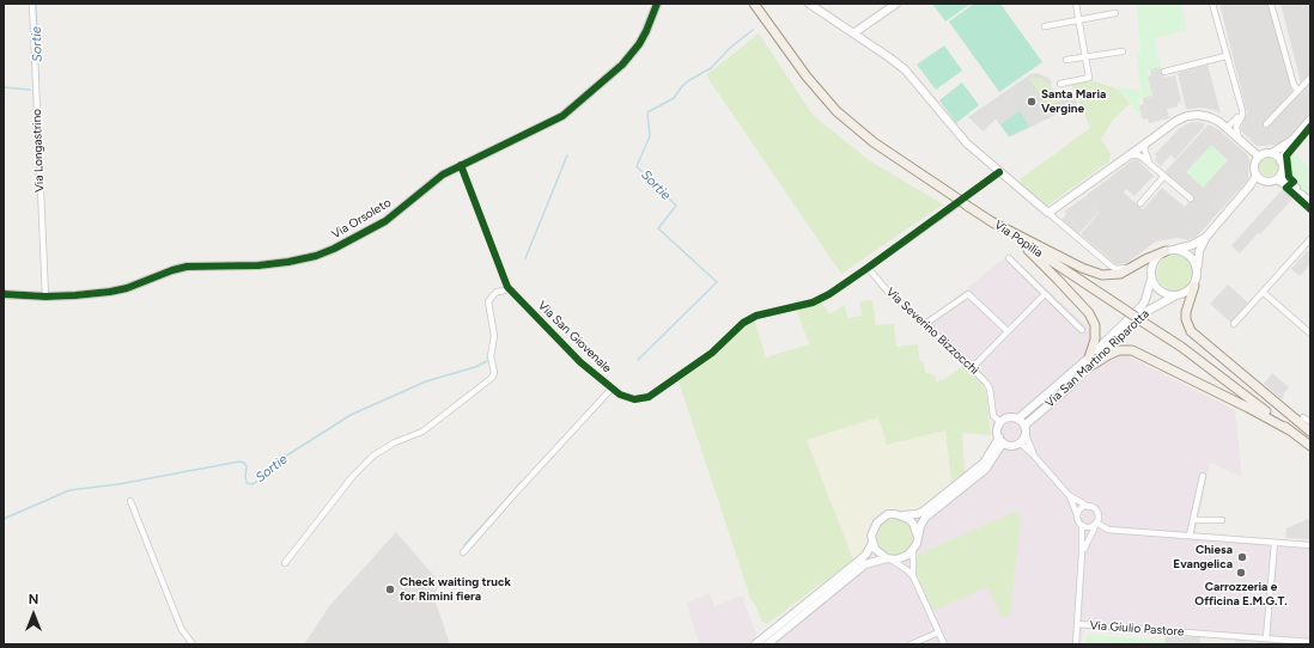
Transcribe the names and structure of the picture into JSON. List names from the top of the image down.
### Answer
{
  "streets": {
    "main road": ["Via Popilia"],
    "street": [
      "Via Longastrino",
      "Via Orsoleto",
      "Via Severino Bizzocchi",
      "Via San Giovenale",
      "Via San Martino Riparotta",
      "Via Giulio Pastore"
    ]
  },
  "crossings": [
    ["Via Longastrino", "Via Orsoleto"],
    ["Via Orsoleto", "Via San Giovenale"],
    ["Via Popilia", "Via San Giovenale"],
    ["Via Severino Bizzocchi", "Via San Giovenale"],
    ["Via Severino Bizzocchi", "Via San Martino Riparotta"]
  ],
  "water": ["Sortie"],
  "places": [
    "Santa Maria Vergine",
    "Chiesa Evangelica",
    "Carrozzeria e Officina E.M.G.T.",
    "Check waiting truck for Rimini fiera"
  ],
  "north": "top"
}
